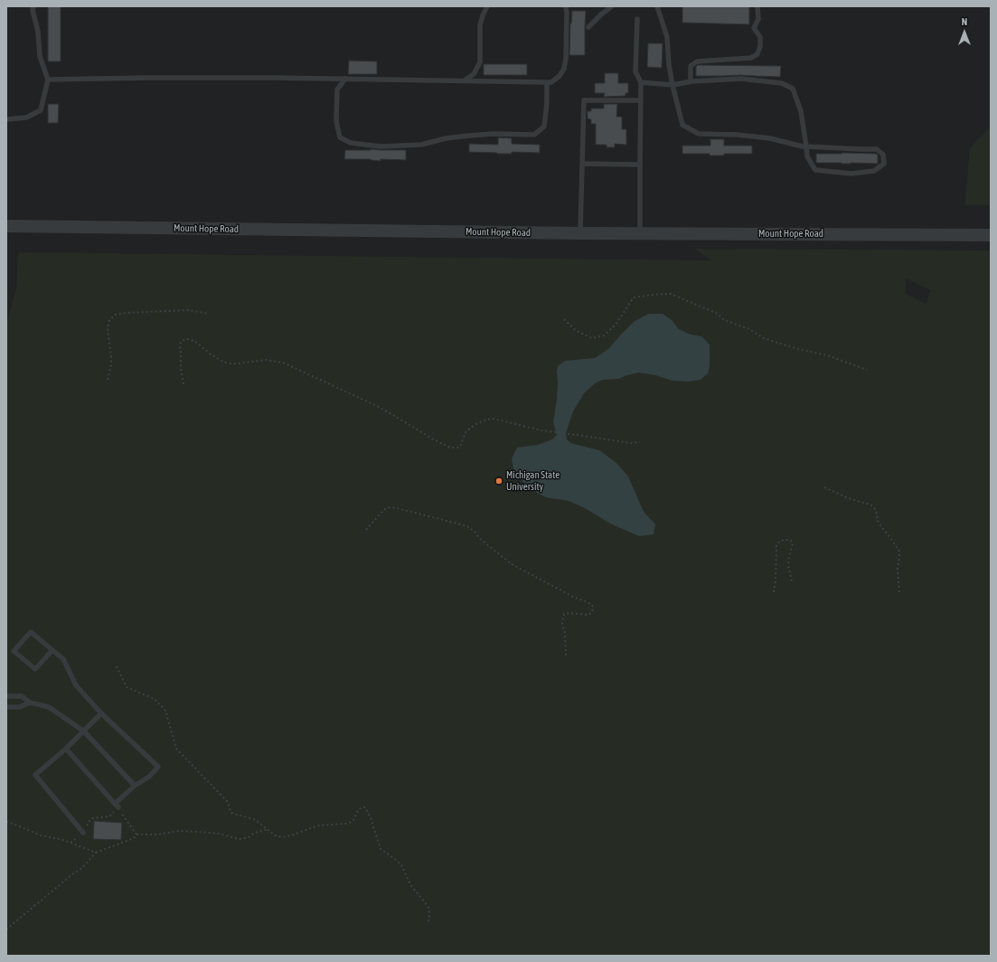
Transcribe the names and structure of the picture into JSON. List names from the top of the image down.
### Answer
{
  "streets": {
    "street": ["Mount Hope Road"]
  },
  "places": ["Michigan State University"],
  "north": "top"
}
